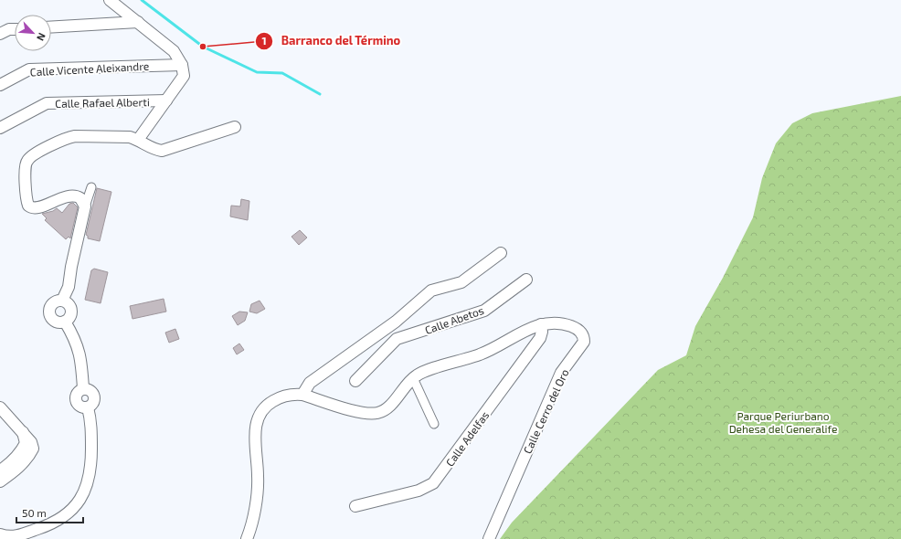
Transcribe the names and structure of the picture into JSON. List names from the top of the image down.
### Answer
{
  "streets": {
    "street": [
      "Calle Vicente Aleixandre",
      "Calle Rafael Alberti",
      "Calle Abetos",
      "Calle Cerro del Oro",
      "Calle Adelfas"
    ]
  },
  "crossings": [
    ["Calle Cerro del Oro", "Calle Adelfas"]
  ],
  "parks": ["Parque Periurbano Dehesa del Generalife"],
  "places": ["Barranco del Término"],
  "scale_bar": "50 m",
  "north": "bottom right"
}
